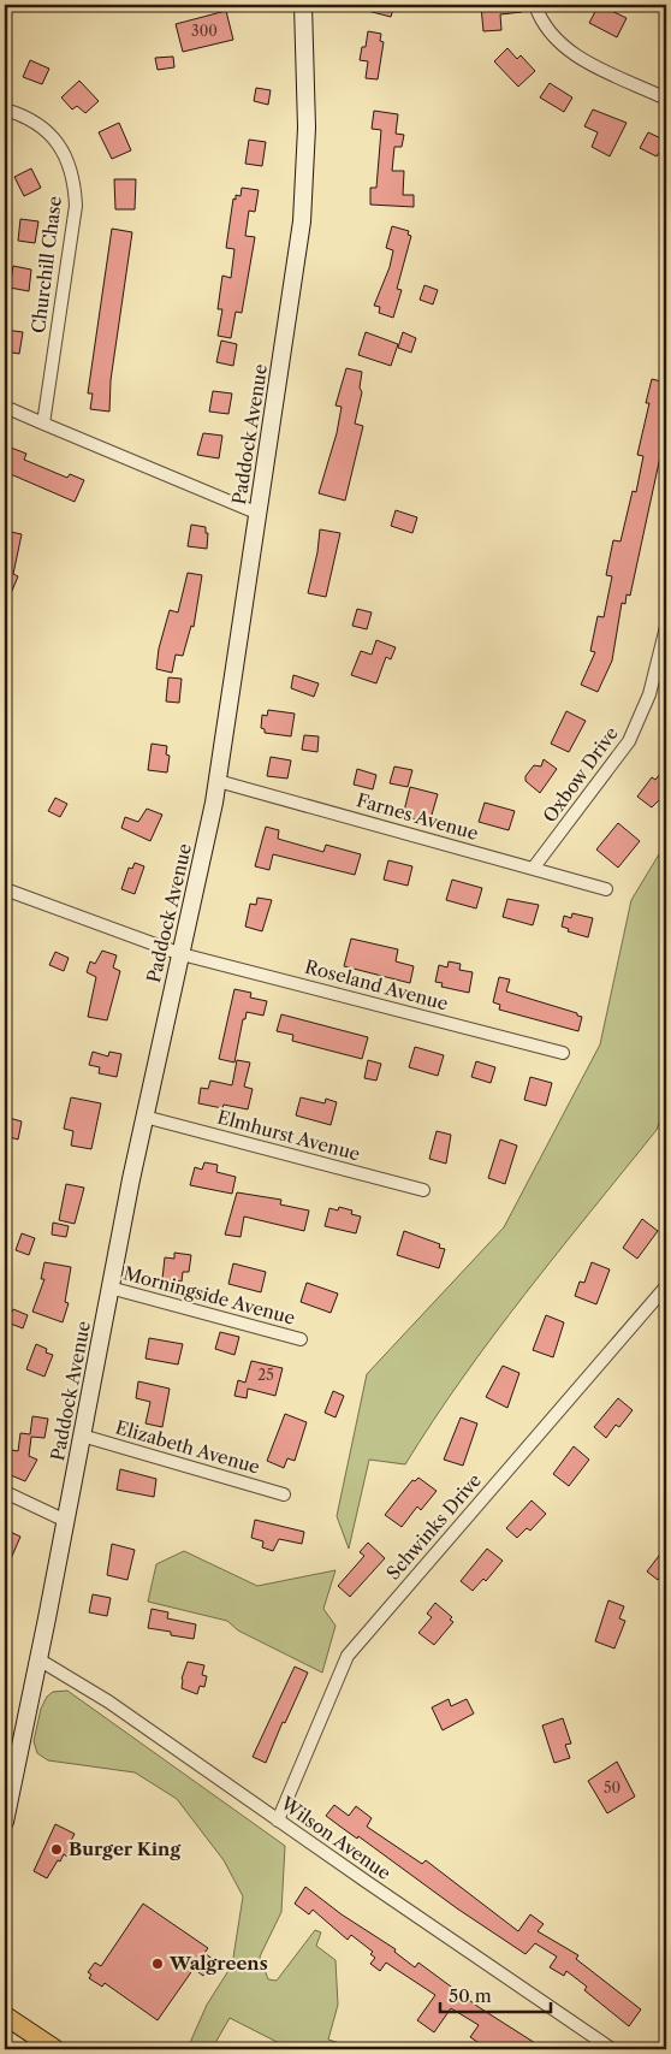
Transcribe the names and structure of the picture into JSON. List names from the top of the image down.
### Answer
{
  "streets": {
    "main road": ["Paddock Avenue"],
    "street": [
      "Churchill Chase",
      "Oxbow Drive",
      "Farnes Avenue",
      "Roseland Avenue",
      "Elmhurst Avenue",
      "Morningside Avenue",
      "Elizabeth Avenue",
      "Schwinks Drive",
      "Wilson Avenue"
    ]
  },
  "crossings": [
    ["Paddock Avenue", "Farnes Avenue"],
    ["Paddock Avenue", "Roseland Avenue"],
    ["Paddock Avenue", "Elmhurst Avenue"],
    ["Paddock Avenue", "Morningside Avenue"],
    ["Paddock Avenue", "Elizabeth Avenue"],
    ["Paddock Avenue", "Wilson Avenue"],
    ["Oxbow Drive", "Farnes Avenue"],
    ["Schwinks Drive", "Wilson Avenue"]
  ],
  "places": ["Burger King", "Walgreens"],
  "house_numbers": ["300", "25", "50"],
  "scale_bar": "50 m"
}
